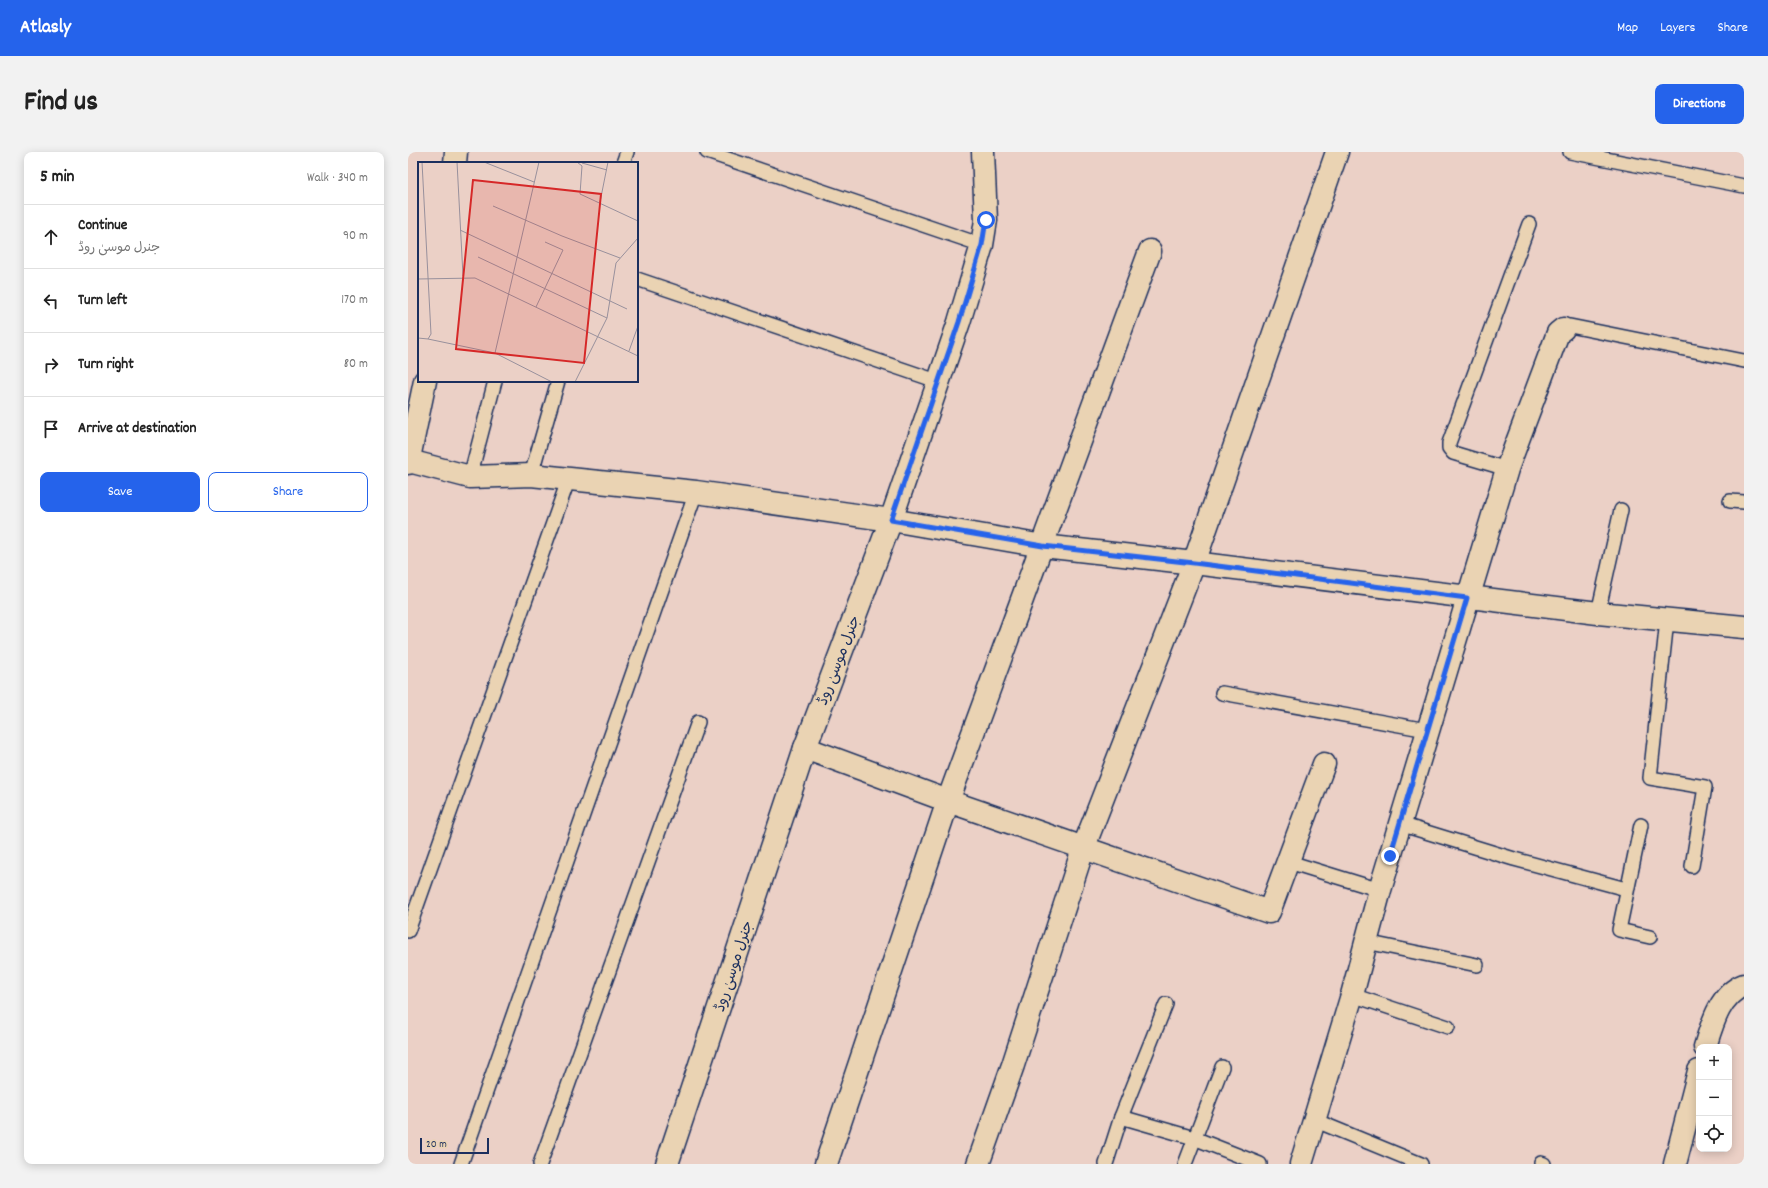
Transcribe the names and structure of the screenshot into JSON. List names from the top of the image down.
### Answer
{
  "streets": {
    "street": ["جنرل موسیٰ روڈ"]
  },
  "scale_bar": "20 m",
  "page": {
    "header": "Atlasly",
    "nav": ["Map", "Layers", "Share"],
    "title": "Find us",
    "buttons": [
      "Directions",
      ["Save", "Share"]
    ],
    "heading": ["5 min", "Walk · 340 m"],
    "list": [
      ["Continue", "جنرل موسیٰ روڈ", "90 m"],
      ["Turn left", "170 m"],
      ["Turn right", "80 m"],
      "Arrive at destination"
    ],
    "map_buttons": ["+", "−"],
    "scale": "20 m"
  }
}
